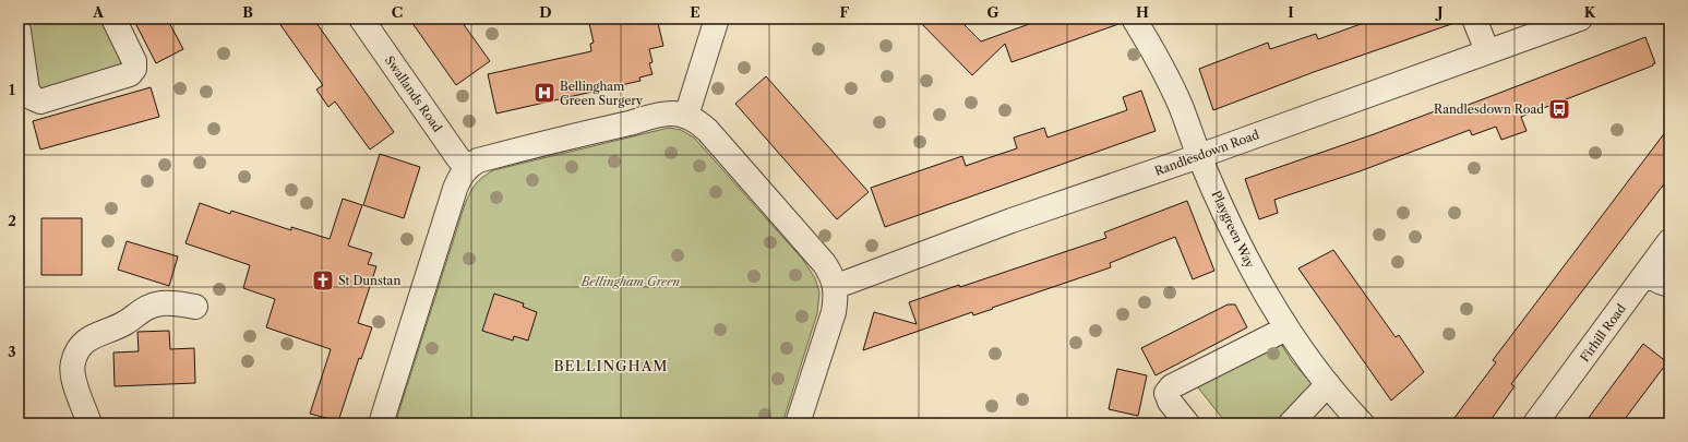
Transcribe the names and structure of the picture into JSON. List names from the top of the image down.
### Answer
{
  "streets": {
    "street": [
      "Swallands Road",
      "Randlesdown Road",
      "Playgreen Way",
      "Firhill Road"
    ]
  },
  "crossings": [
    ["Randlesdown Road", "Playgreen Way"]
  ],
  "districts": ["BELLINGHAM"],
  "parks": ["Bellingham Green"],
  "places": {
    "hospital": ["Bellingham Green Surgery"],
    "bus stop": ["Randlesdown Road"],
    "church": ["St Dunstan"]
  },
  "grid": {
    "columns": [
      "A",
      "B",
      "C",
      "D",
      "E",
      "F",
      "G",
      "H",
      "I",
      "J",
      "K"
    ],
    "rows": ["1", "2", "3"]
  }
}
